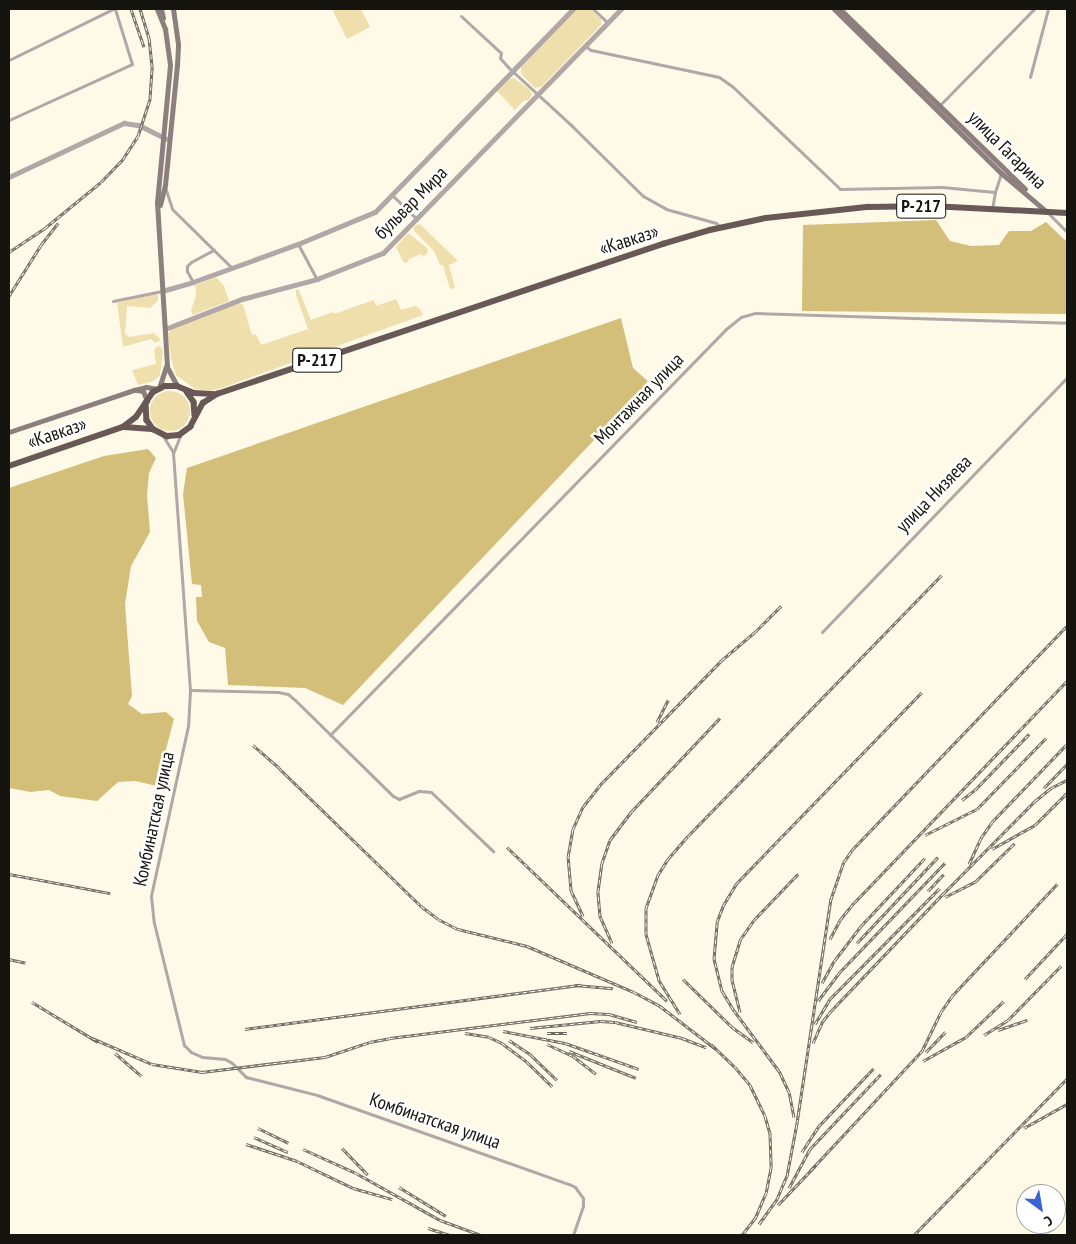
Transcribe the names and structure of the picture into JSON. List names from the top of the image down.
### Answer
{
  "streets": {
    "highway": ["Р-217", "«Кавказ»"],
    "main road": ["улица Гагарина"],
    "street": [
      "бульвар Мира",
      "Монтажная улица",
      "улица Низяева",
      "Комбинатская улица"
    ]
  },
  "crossings": [
    ["улица Гагарина", "«Кавказ»"],
    ["«Кавказ»", "Комбинатская улица"]
  ],
  "north": "bottom right"
}
